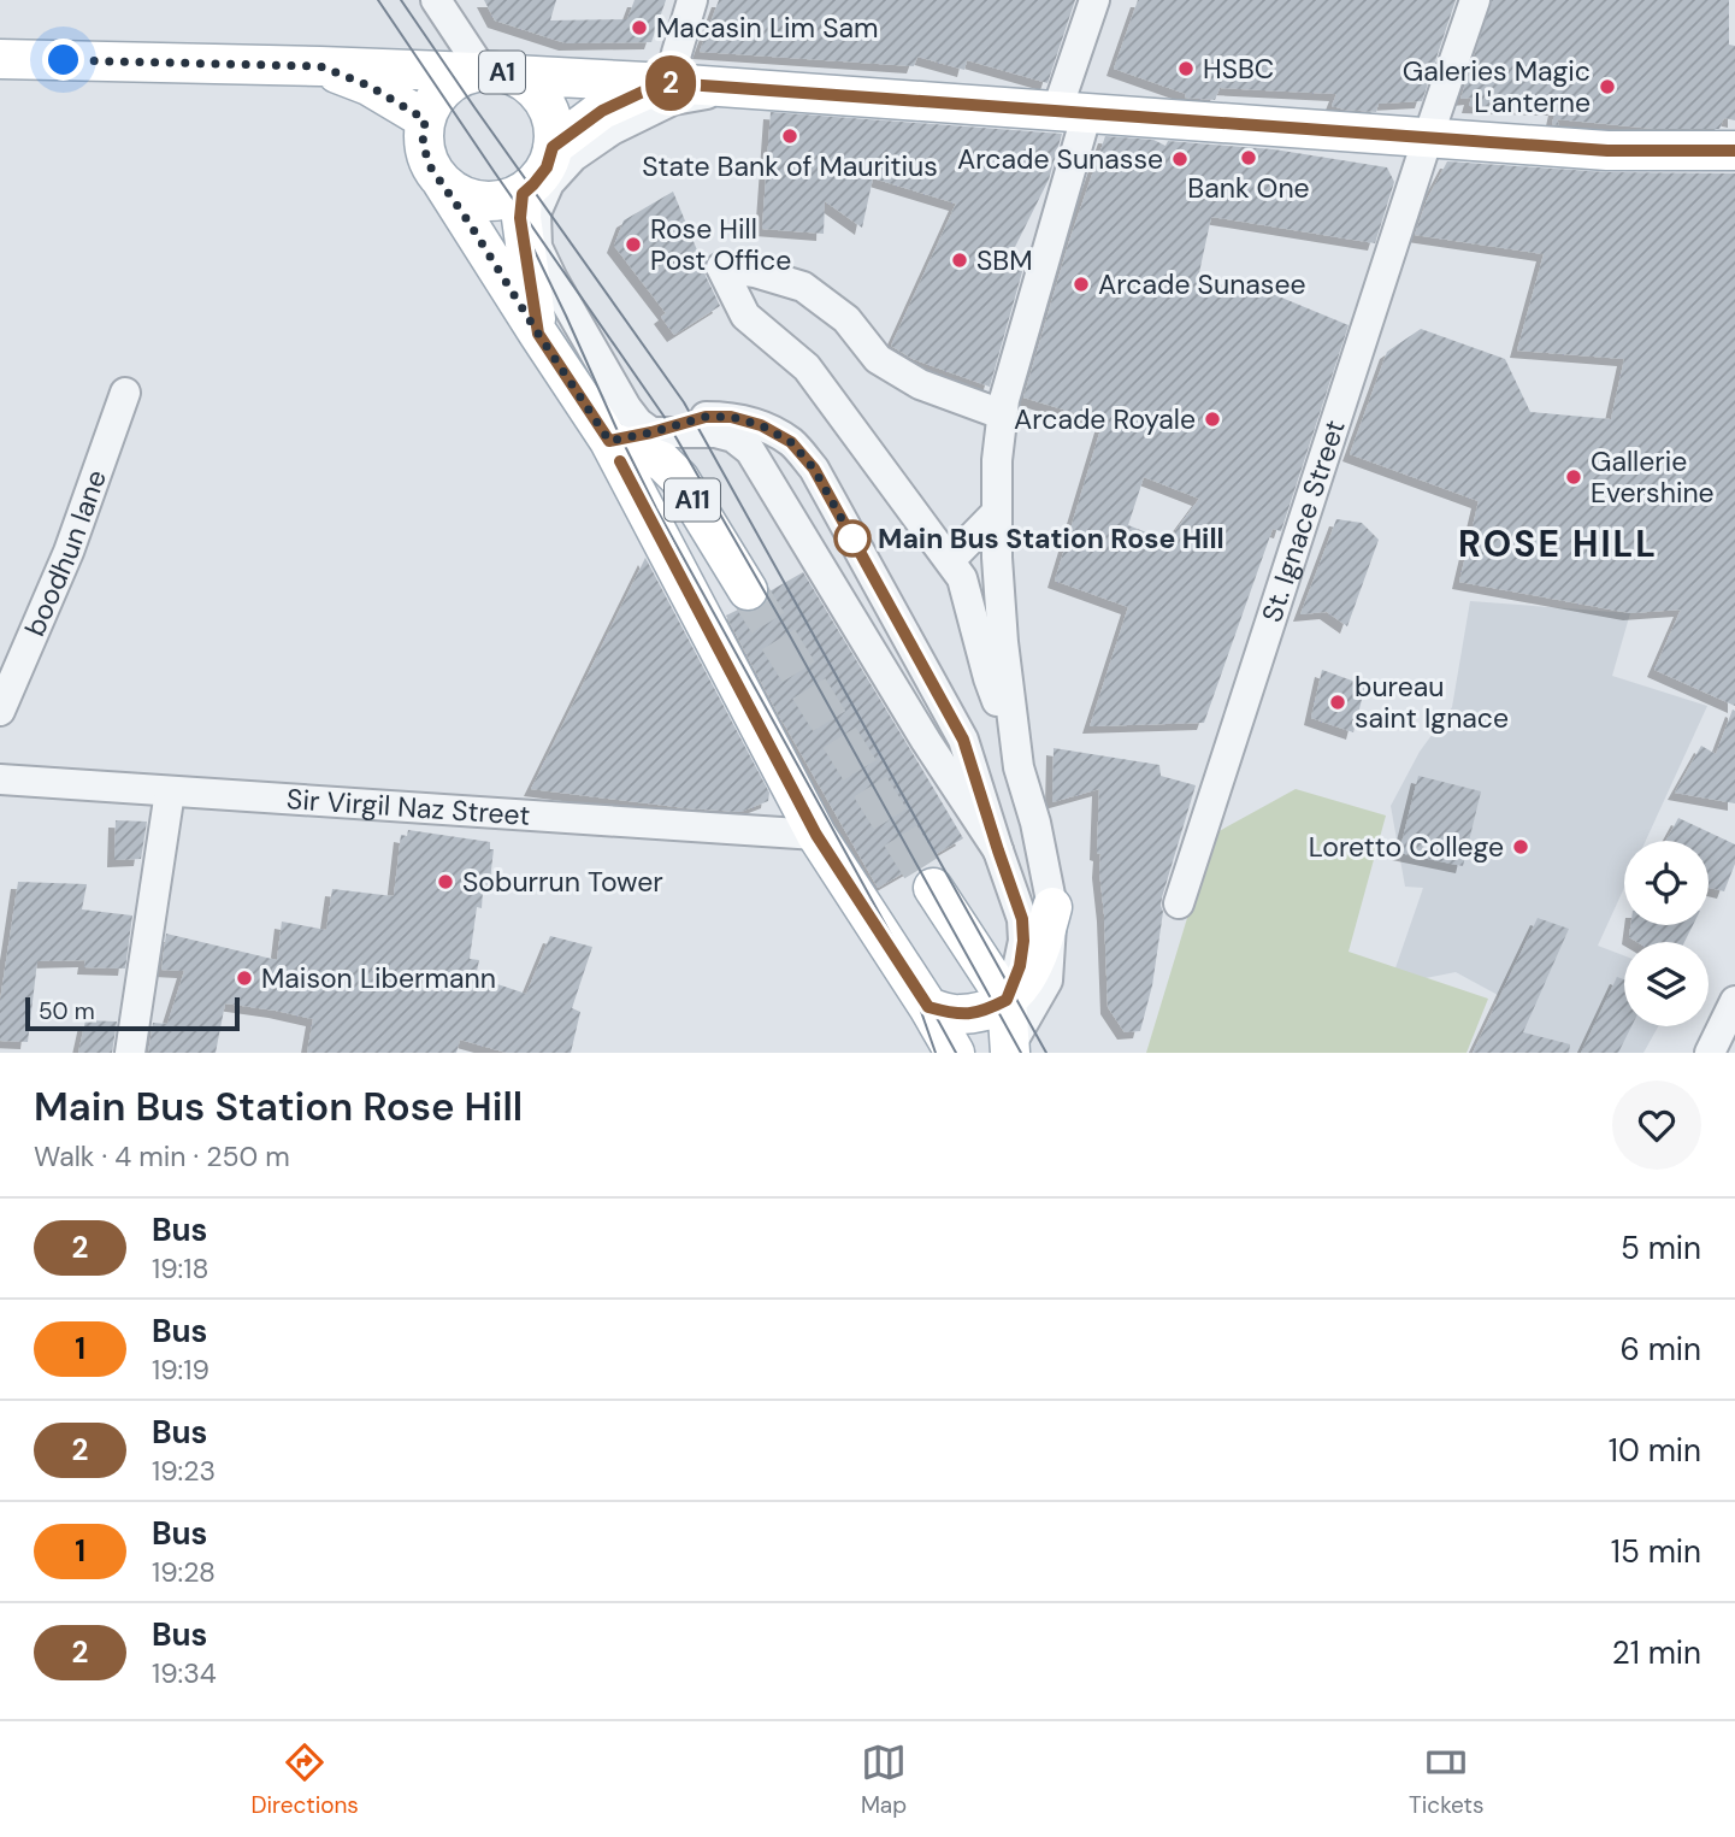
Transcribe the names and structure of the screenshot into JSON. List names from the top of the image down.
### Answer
{
  "streets": {
    "main road": ["A1", "A11"],
    "street": ["St. Ignace Street", "boodhun lane", "Sir Virgil Naz Street"]
  },
  "crossings": [
    ["A1", "A11"],
    ["A1", "St. Ignace Street"],
    ["A11", "Sir Virgil Naz Street"]
  ],
  "districts": ["ROSE HILL"],
  "places": [
    "Macasin Lim Sam",
    "HSBC",
    "Galeries Magic L'anterne",
    "State Bank of Mauritius",
    "Bank One",
    "Arcade Sunasse",
    "Rose Hill Post Office",
    "SBM",
    "Arcade Sunasee",
    "Arcade Royale",
    "Gallerie Evershine",
    "Main Bus Station Rose Hill",
    "bureau saint Ignace",
    "Loretto College",
    "Soburrun Tower",
    "Maison Libermann"
  ],
  "lines": ["bus line 2"],
  "scale_bar": "50 m",
  "page": {
    "on_map": "2",
    "scale": "50 m",
    "heading": ["Main Bus Station Rose Hill", "Walk · 4 min · 250 m"],
    "list": [
      {
        "mark": "2",
        "name": "Bus",
        "note": "19:18",
        "value": "5 min"
      },
      {
        "mark": "1",
        "name": "Bus",
        "note": "19:19",
        "value": "6 min"
      },
      {
        "mark": "2",
        "name": "Bus",
        "note": "19:23",
        "value": "10 min"
      },
      {
        "mark": "1",
        "name": "Bus",
        "note": "19:28",
        "value": "15 min"
      },
      {
        "mark": "2",
        "name": "Bus",
        "note": "19:34",
        "value": "21 min"
      }
    ],
    "tabs": ["Directions", "Map", "Tickets"]
  }
}
